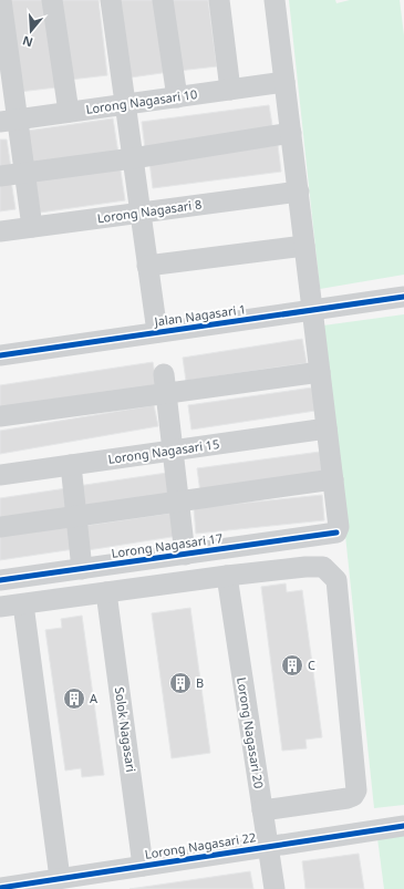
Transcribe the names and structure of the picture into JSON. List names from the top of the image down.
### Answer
{
  "streets": {
    "street": [
      "Lorong Nagasari 10",
      "Lorong Nagasari 8",
      "Jalan Nagasari 1",
      "Lorong Nagasari 15",
      "Lorong Nagasari 17",
      "Solok Nagasari",
      "Lorong Nagasari 20",
      "Lorong Nagasari 22"
    ]
  },
  "crossings": [
    ["Solok Nagasari", "Lorong Nagasari 22"],
    ["Lorong Nagasari 20", "Lorong Nagasari 22"]
  ],
  "places": {
    "building": ["C", "B", "A"]
  },
  "north": "bottom"
}
